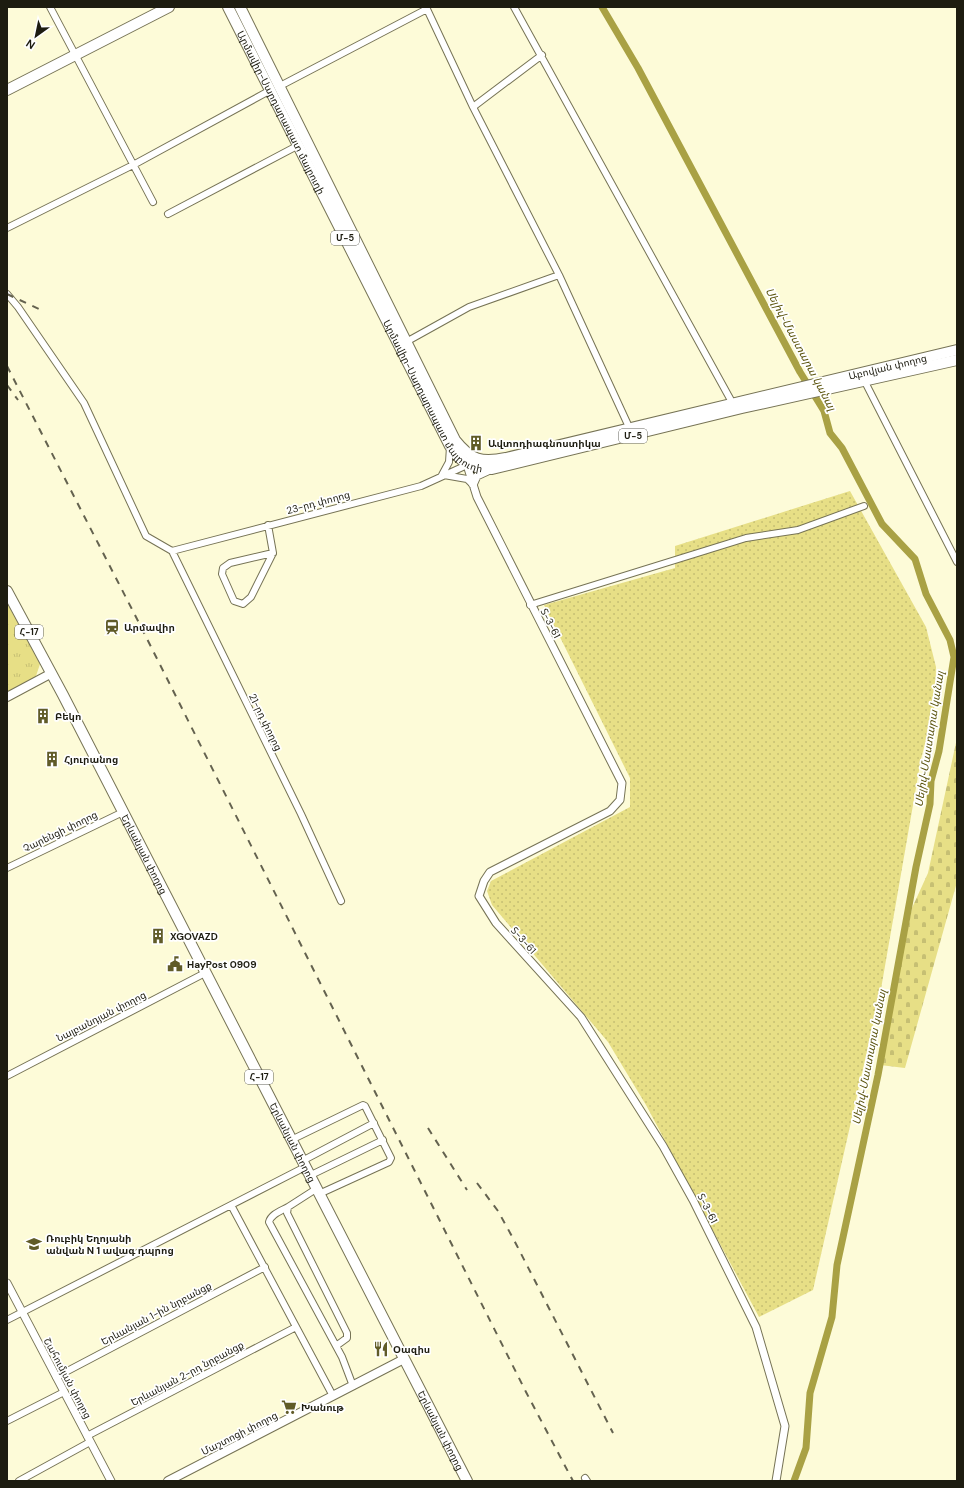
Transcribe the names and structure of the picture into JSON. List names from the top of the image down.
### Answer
{
  "streets": {
    "highway": [
      "Արմավիր-Սարդարապատ մայրուղի",
      "Մ-5",
      "Աբովյան փողոց",
      "Հ-17",
      "Երևանյան փողոց"
    ],
    "main road": ["Մաշտոցի փողոց"],
    "street": [
      "23-րդ փողոց",
      "Տ-3-61",
      "21-րդ փողոց",
      "Չարենցի փողոց",
      "Նալբանդյան փողոց",
      "Երևանյան 1-ին նրբանցք",
      "Երևանյան 2-րդ նրբանցք",
      "Շահումյան փողոց"
    ]
  },
  "crossings": [
    ["Արմավիր-Սարդարապատ մայրուղի", "Աբովյան փողոց"],
    ["Արմավիր-Սարդարապատ մայրուղի", "23-րդ փողոց"],
    ["Արմավիր-Սարդարապատ մայրուղի", "Տ-3-61"],
    ["23-րդ փողոց", "Տ-3-61"],
    ["23-րդ փողոց", "21-րդ փողոց"],
    ["Չարենցի փողոց", "Երևանյան փողոց"],
    ["Երևանյան փողոց", "Նալբանդյան փողոց"],
    ["Երևանյան փողոց", "Մաշտոցի փողոց"],
    ["Երևանյան 1-ին նրբանցք", "Շահումյան փողոց"],
    ["Երևանյան 2-րդ նրբանցք", "Շահումյան փողոց"]
  ],
  "water": ["Սելիվ֊Մաստարա կանալ"],
  "places": {
    "building": [
      "Ավտոդիագնոստիկա",
      "Բեկո",
      "Հյուրանոց",
      "XGOVAZD"
    ],
    "station": ["Արմավիր"],
    "public building": ["HayPost 0909"],
    "school or university": ["Ռուբիկ Եղոյանի անվան N 1 ավագ դպրոց"],
    "restaurant": ["Օազիս"],
    "supermarket": ["Խանութ"]
  },
  "north": "bottom left"
}
